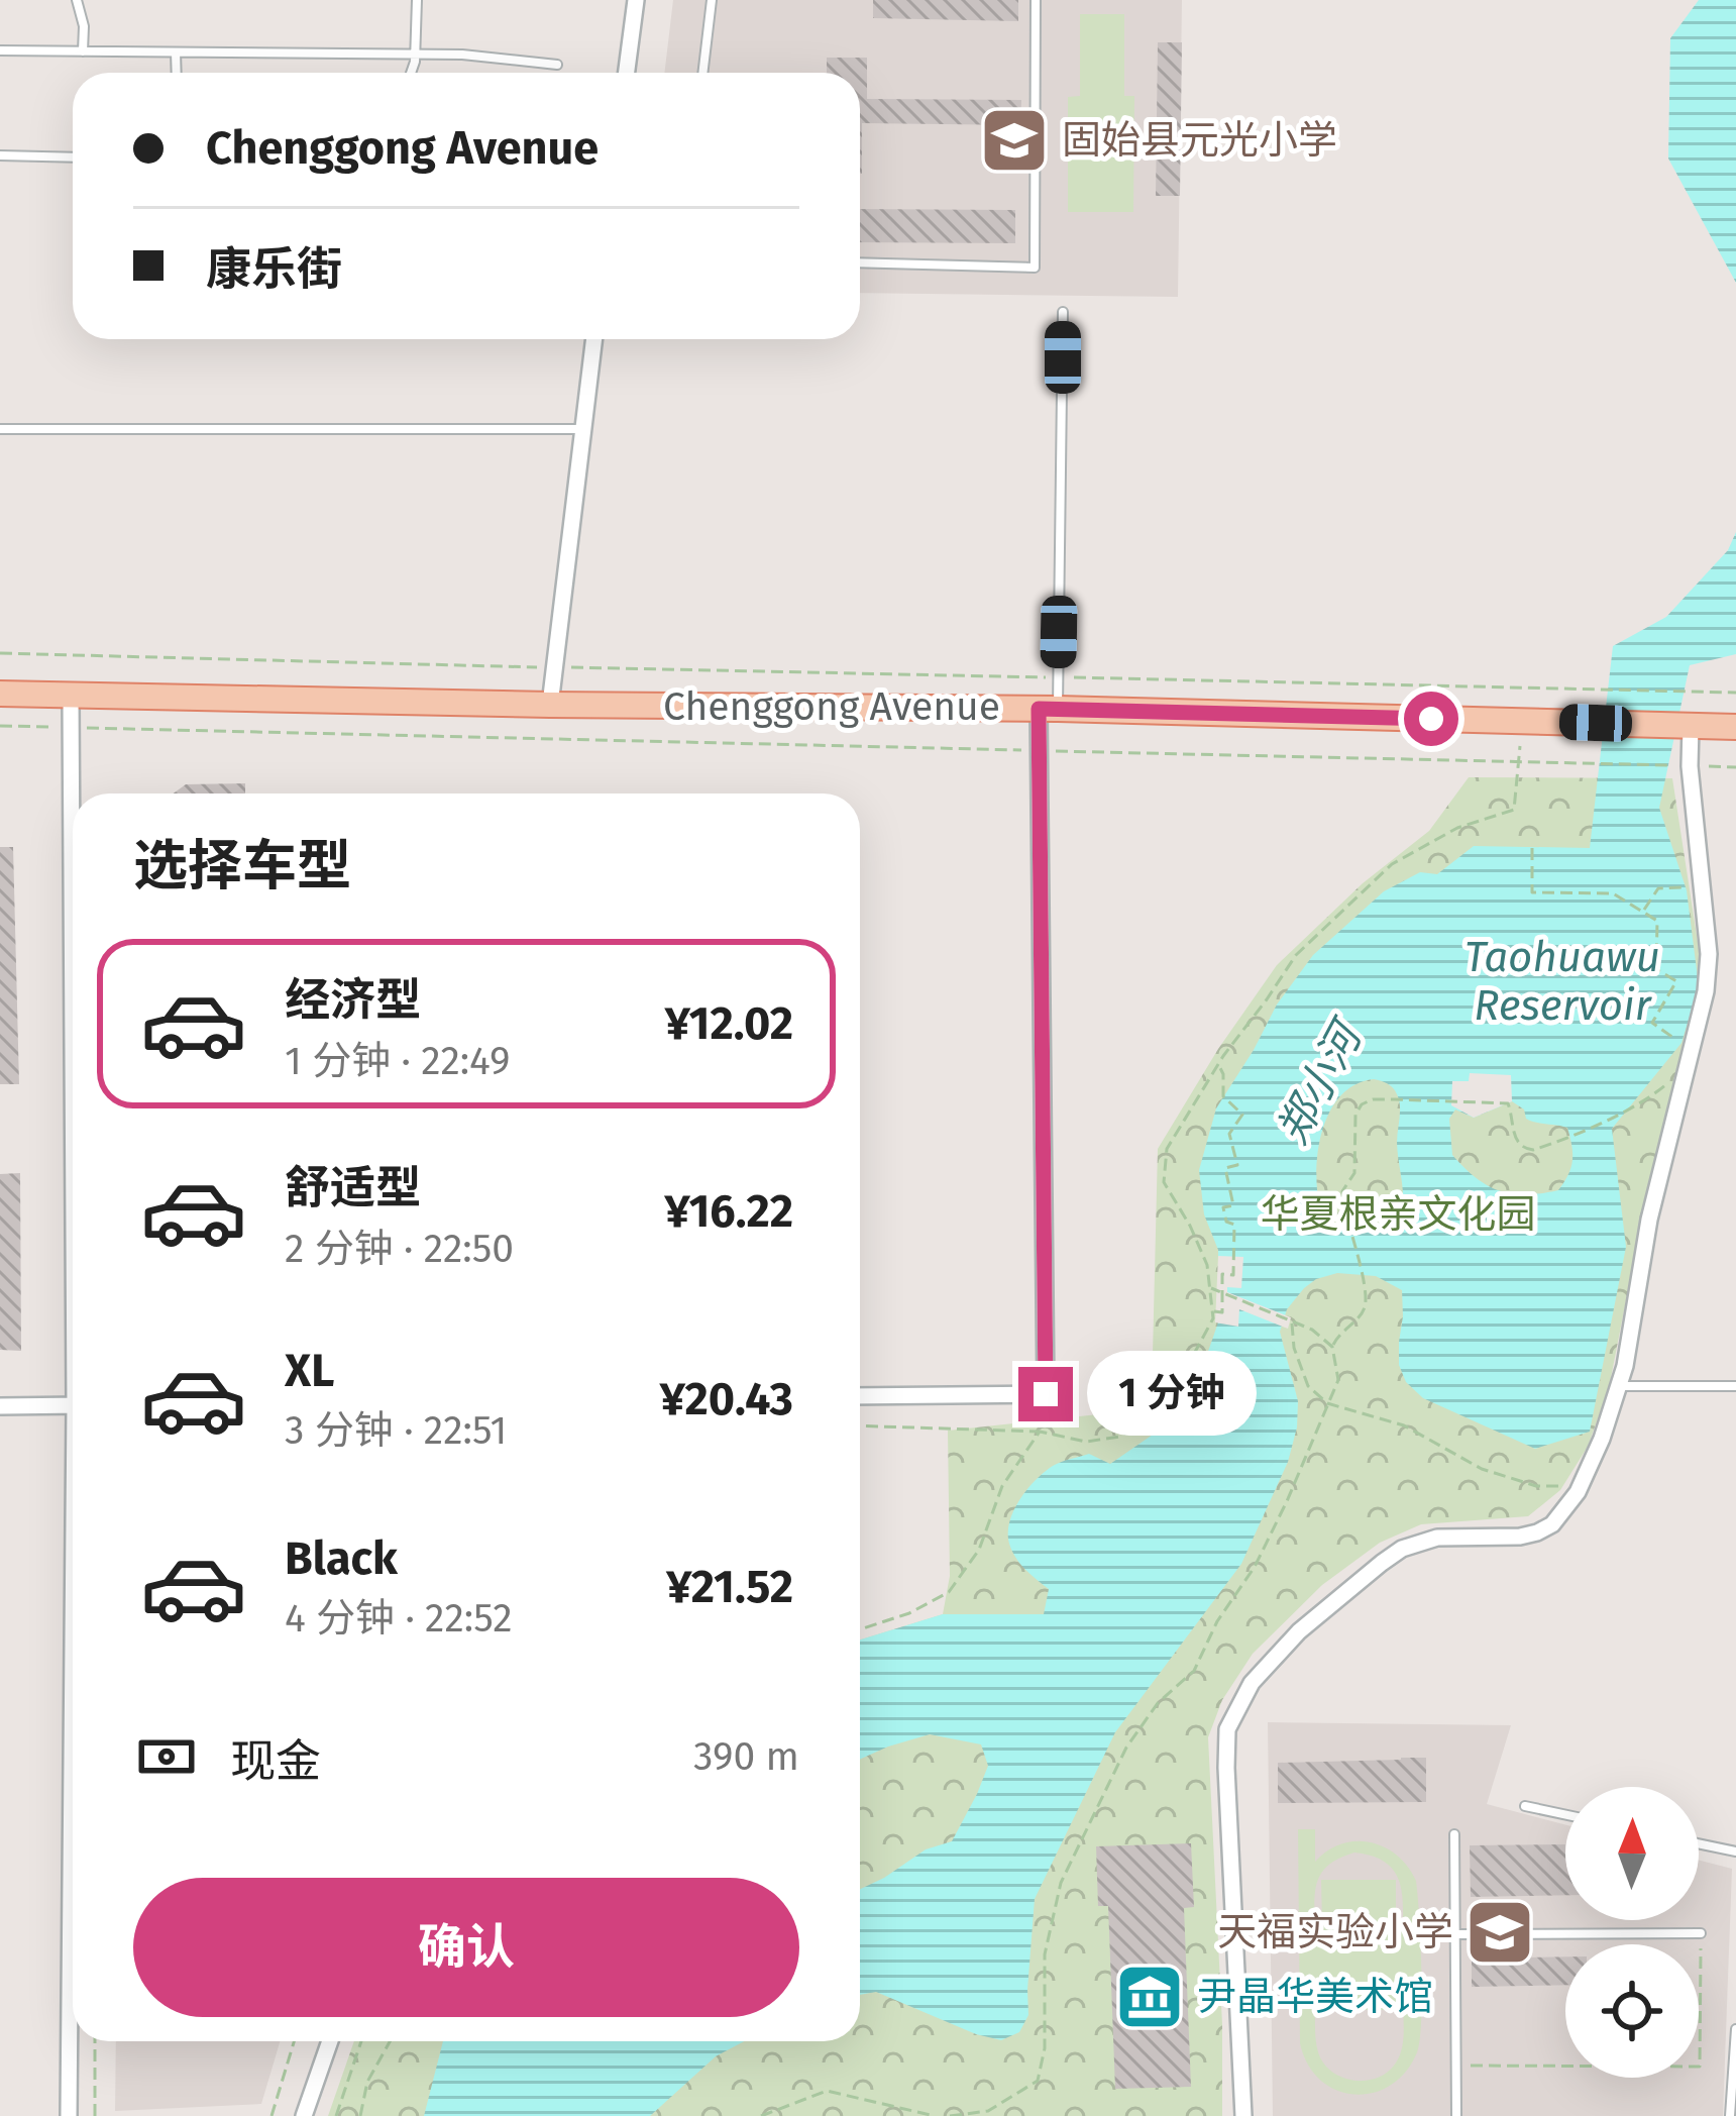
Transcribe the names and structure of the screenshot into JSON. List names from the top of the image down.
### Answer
{
  "streets": {
    "main road": ["Chenggong Avenue"]
  },
  "water": ["Taohuawu Reservoir", "郑小河"],
  "parks": ["华夏根亲文化园"],
  "places": {
    "school or university": ["固始县元光小学", "天福实验小学"],
    "museum": ["尹晶华美术馆"]
  },
  "north": "top",
  "page": {
    "banner": ["Chenggong Avenue", "康乐街"],
    "heading": "选择车型",
    "list": [
      {
        "name": "经济型",
        "note": "1 分钟 · 22:49",
        "value": "¥12.02"
      },
      {
        "name": "舒适型",
        "note": "2 分钟 · 22:50",
        "value": "¥16.22"
      },
      {
        "name": "XL",
        "note": "3 分钟 · 22:51",
        "value": "¥20.43"
      },
      {
        "name": "Black",
        "note": "4 分钟 · 22:52",
        "value": "¥21.52"
      }
    ],
    "bubble": "1 分钟",
    "pay": ["现金", "390 m"],
    "buttons": "确认"
  }
}
